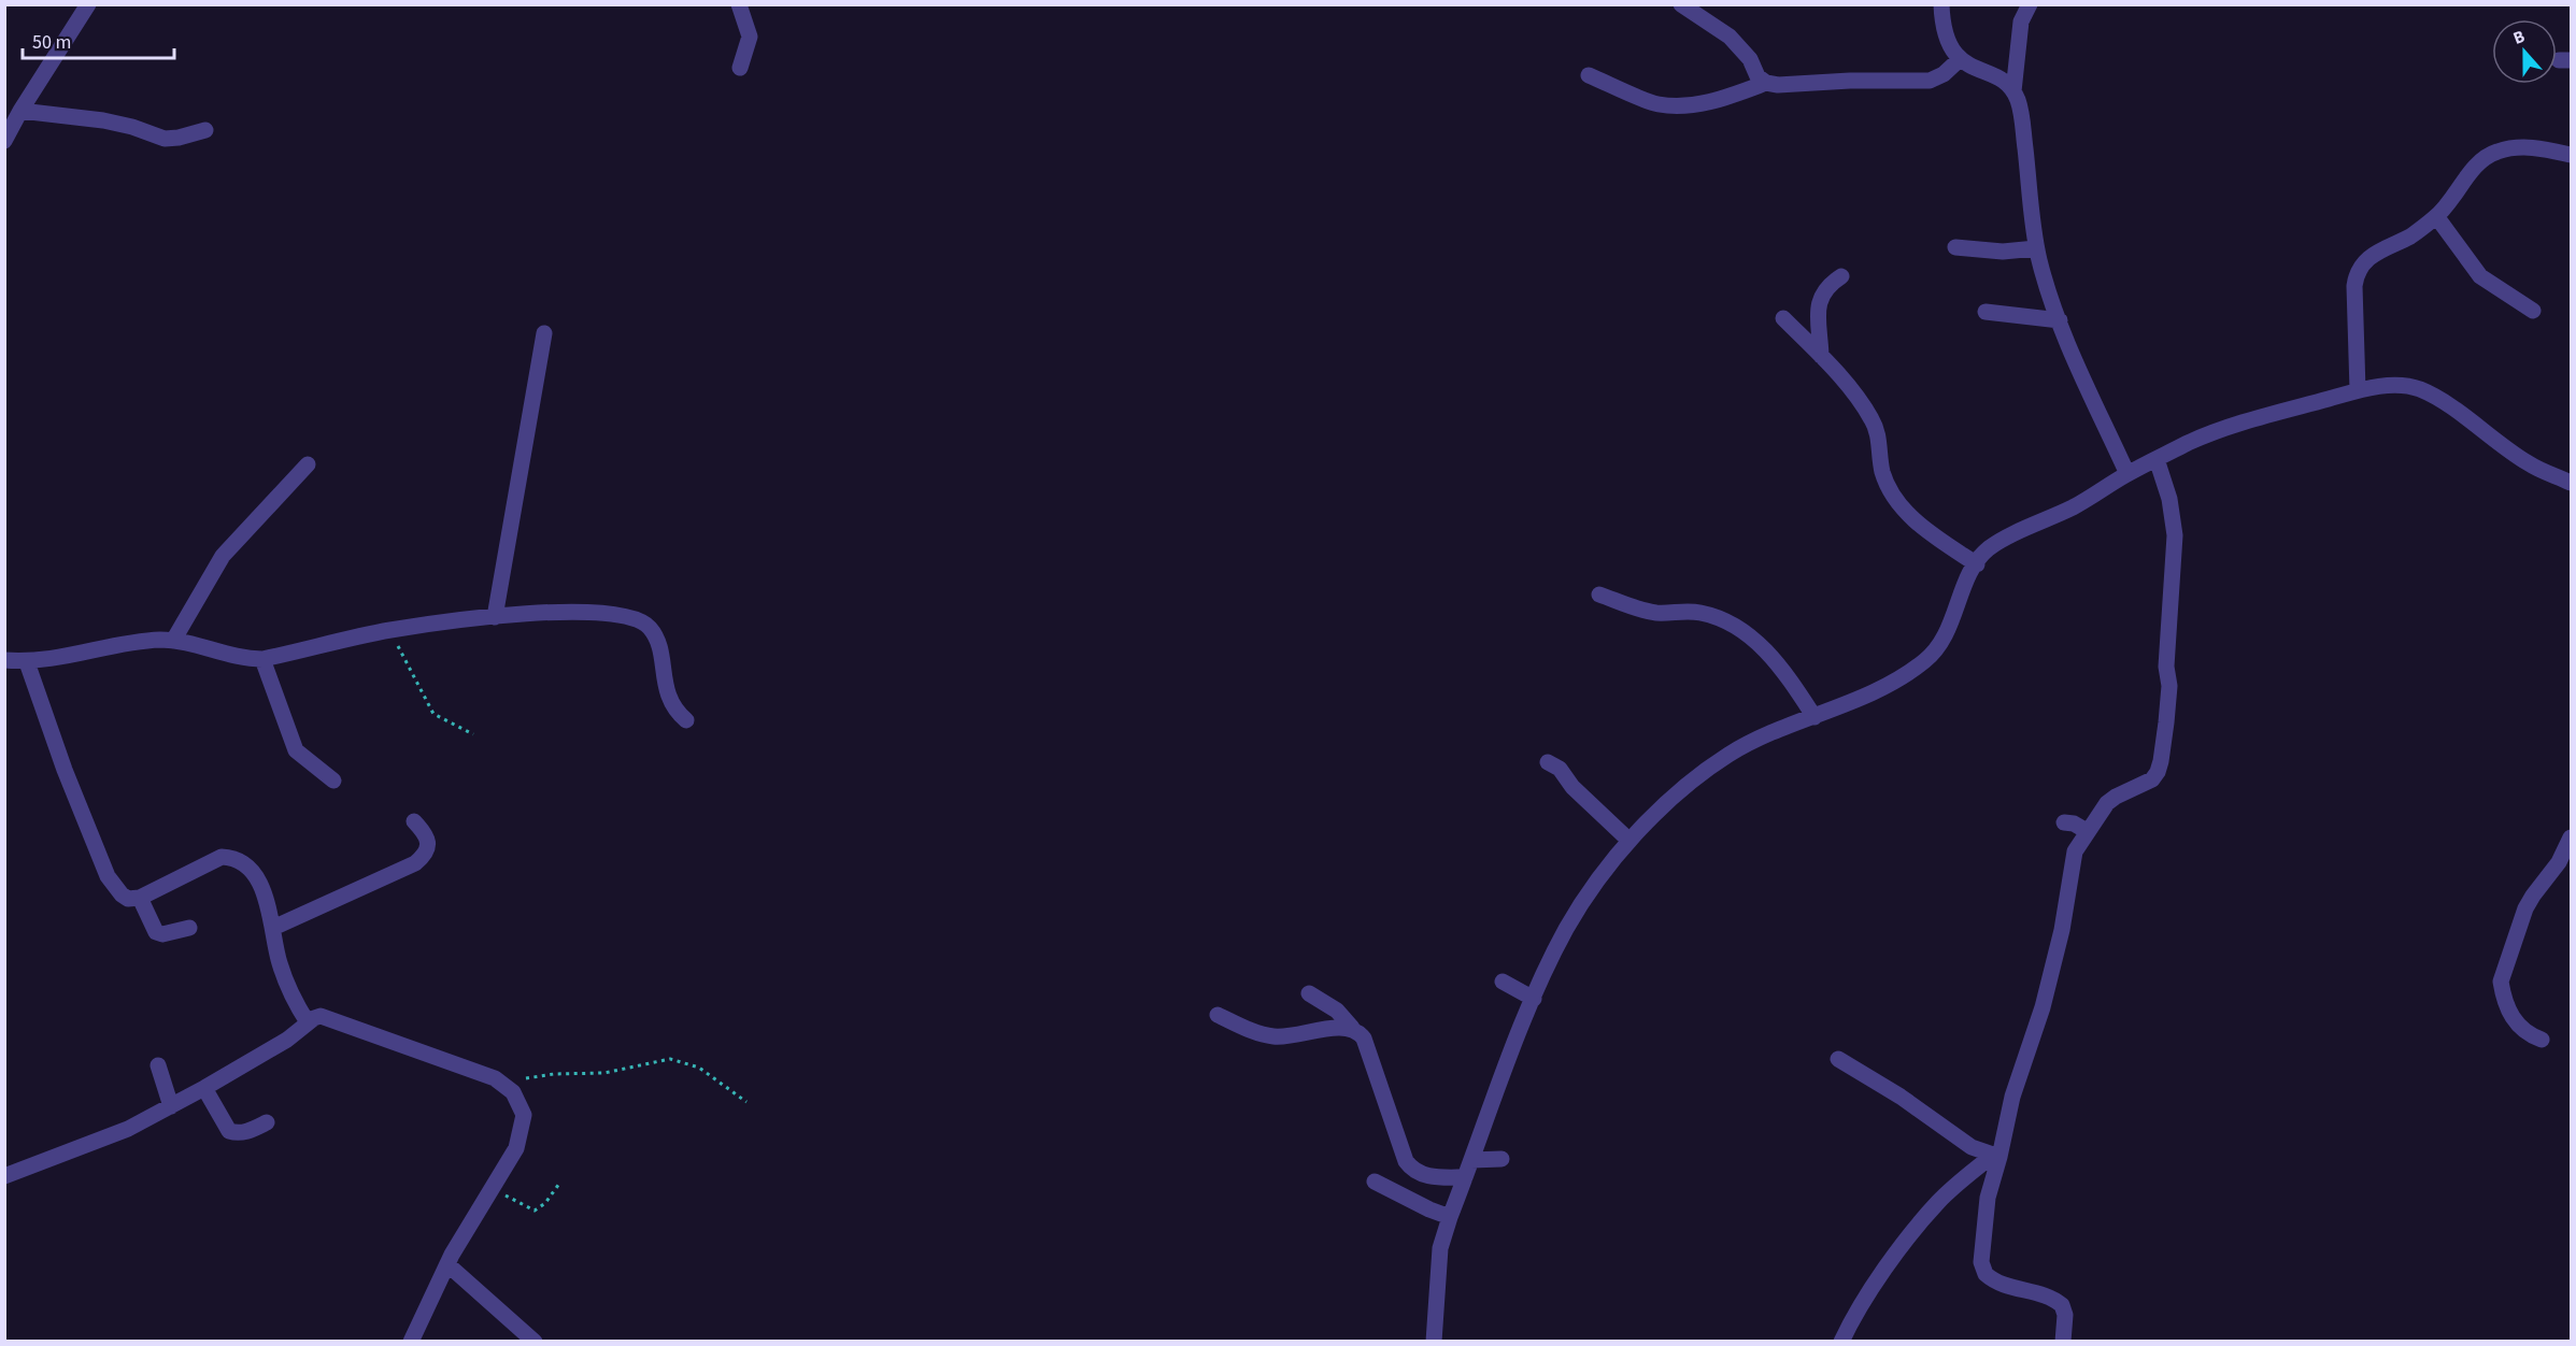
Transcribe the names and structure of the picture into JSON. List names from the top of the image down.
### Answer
{
  "scale_bar": "50 m",
  "north": "top"
}
